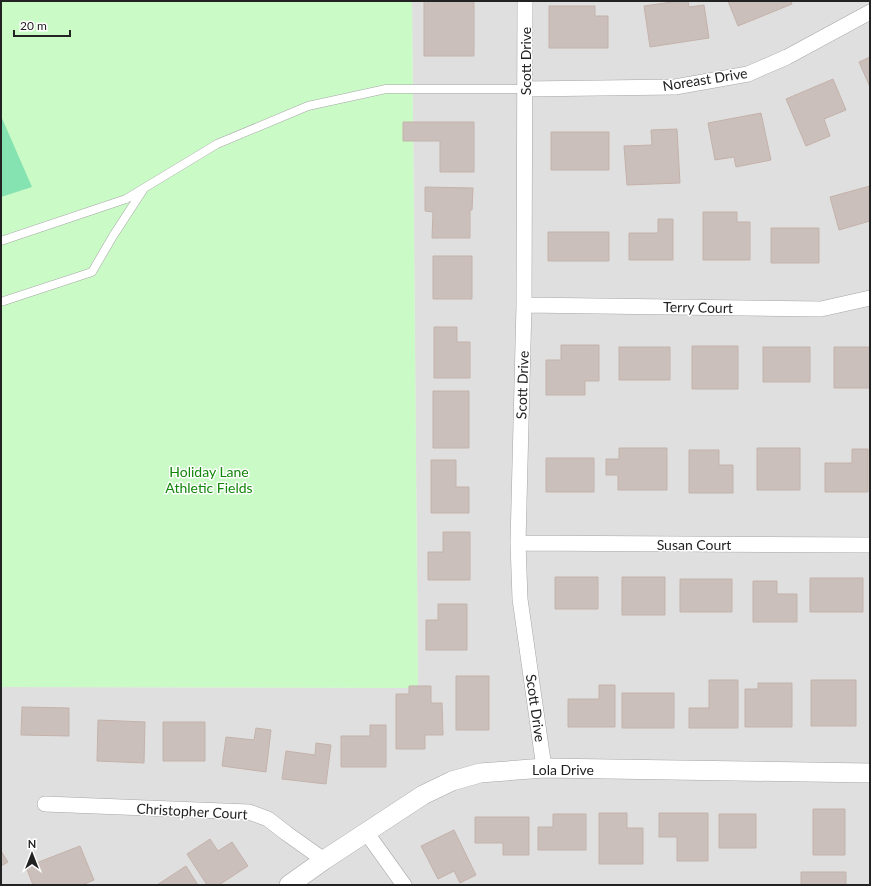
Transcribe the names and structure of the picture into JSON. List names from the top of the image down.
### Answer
{
  "streets": {
    "street": [
      "Scott Drive",
      "Noreast Drive",
      "Terry Court",
      "Susan Court",
      "Lola Drive",
      "Christopher Court"
    ]
  },
  "crossings": [
    ["Scott Drive", "Noreast Drive"],
    ["Scott Drive", "Terry Court"],
    ["Scott Drive", "Susan Court"],
    ["Scott Drive", "Lola Drive"],
    ["Lola Drive", "Christopher Court"]
  ],
  "parks": ["Holiday Lane Athletic Fields"],
  "scale_bar": "20 m",
  "north": "top"
}
